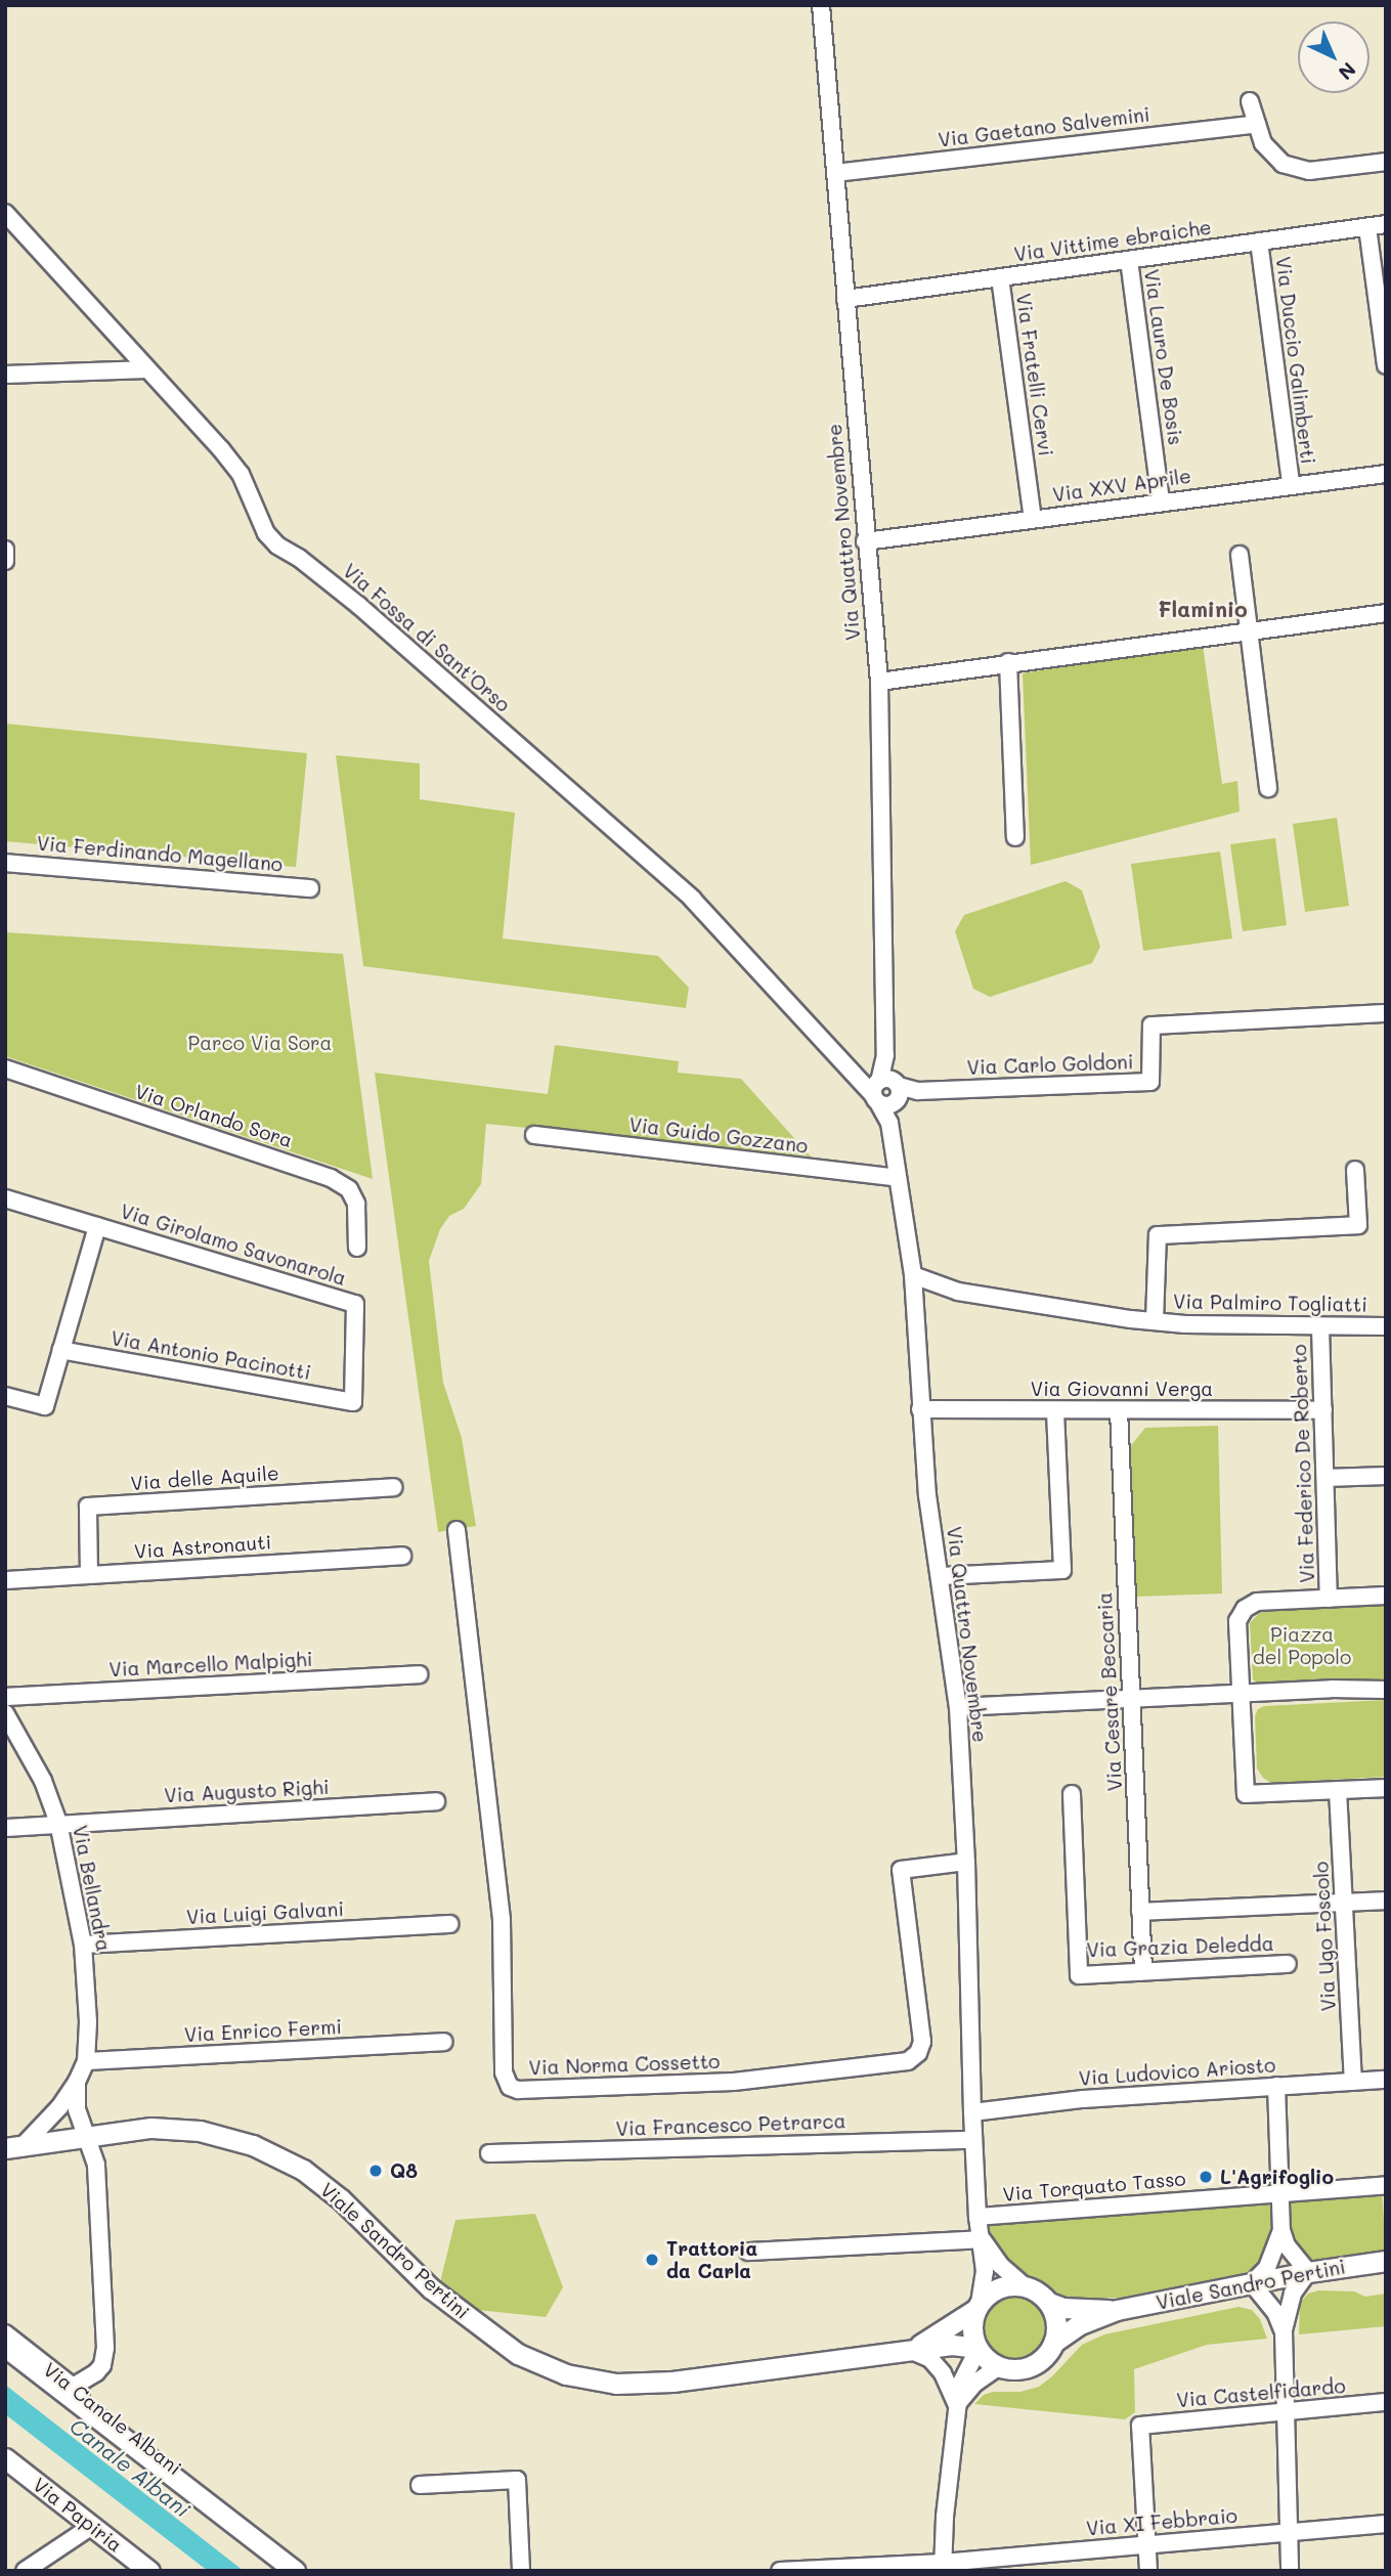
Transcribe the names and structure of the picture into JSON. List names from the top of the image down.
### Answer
{
  "streets": {
    "main road": ["Viale Sandro Pertini", "Via Canale Albani", "Via Papiria"],
    "street": [
      "Via Gaetano Salvemini",
      "Via Vittime ebraiche",
      "Via Lauro De Bosis",
      "Via Duccio Galimberti",
      "Via Fratelli Cervi",
      "Via XXV Aprile",
      "Via Quattro Novembre",
      "Via Fossa di Sant'Orso",
      "Via Ferdinando Magellano",
      "Via Carlo Goldoni",
      "Via Orlando Sora",
      "Via Guido Gozzano",
      "Via Girolamo Savonarola",
      "Via Palmiro Togliatti",
      "Via Antonio Pacinotti",
      "Via Giovanni Verga",
      "Via Federico De Roberto",
      "Via delle Aquile",
      "Via Astronauti",
      "Via Marcello Malpighi",
      "Via Cesare Beccaria",
      "Via Augusto Righi",
      "Via Bellandra",
      "Via Luigi Galvani",
      "Via Ugo Foscolo",
      "Via Grazia Deledda",
      "Via Enrico Fermi",
      "Via Norma Cossetto",
      "Via Ludovico Ariosto",
      "Via Francesco Petrarca",
      "Via Torquato Tasso",
      "Via Castelfidardo",
      "Via XI Febbraio"
    ]
  },
  "crossings": [
    ["Via Gaetano Salvemini", "Via Quattro Novembre"],
    ["Via Vittime ebraiche", "Via Lauro De Bosis"],
    ["Via Vittime ebraiche", "Via Duccio Galimberti"],
    ["Via Vittime ebraiche", "Via Fratelli Cervi"],
    ["Via Vittime ebraiche", "Via Quattro Novembre"],
    ["Via Lauro De Bosis", "Via XXV Aprile"],
    ["Via Duccio Galimberti", "Via XXV Aprile"],
    ["Via Fratelli Cervi", "Via XXV Aprile"],
    ["Via XXV Aprile", "Via Quattro Novembre"],
    ["Via Quattro Novembre", "Via Fossa di Sant'Orso"],
    ["Via Quattro Novembre", "Via Carlo Goldoni"],
    ["Via Quattro Novembre", "Via Guido Gozzano"],
    ["Via Quattro Novembre", "Via Palmiro Togliatti"],
    ["Via Quattro Novembre", "Via Giovanni Verga"],
    ["Via Quattro Novembre", "Via Norma Cossetto"],
    ["Via Quattro Novembre", "Via Ludovico Ariosto"],
    ["Via Quattro Novembre", "Via Francesco Petrarca"],
    ["Via Quattro Novembre", "Via Torquato Tasso"],
    ["Via Fossa di Sant'Orso", "Via Carlo Goldoni"],
    ["Via Girolamo Savonarola", "Via Antonio Pacinotti"],
    ["Via Palmiro Togliatti", "Via Federico De Roberto"],
    ["Via Giovanni Verga", "Via Federico De Roberto"],
    ["Via Giovanni Verga", "Via Cesare Beccaria"],
    ["Via delle Aquile", "Via Astronauti"],
    ["Via Cesare Beccaria", "Via Grazia Deledda"],
    ["Via Augusto Righi", "Via Bellandra"],
    ["Via Bellandra", "Via Luigi Galvani"],
    ["Via Bellandra", "Via Enrico Fermi"],
    ["Via Bellandra", "Viale Sandro Pertini"],
    ["Via Bellandra", "Via Canale Albani"],
    ["Via Ugo Foscolo", "Via Ludovico Ariosto"],
    ["Via Castelfidardo", "Via XI Febbraio"]
  ],
  "districts": ["Flaminio"],
  "water": ["Canale Albani"],
  "parks": ["Parco Via Sora", "Piazza del Popolo"],
  "places": ["Q8", "L'Agrifoglio", "Trattoria da Carla"],
  "north": "bottom right"
}
